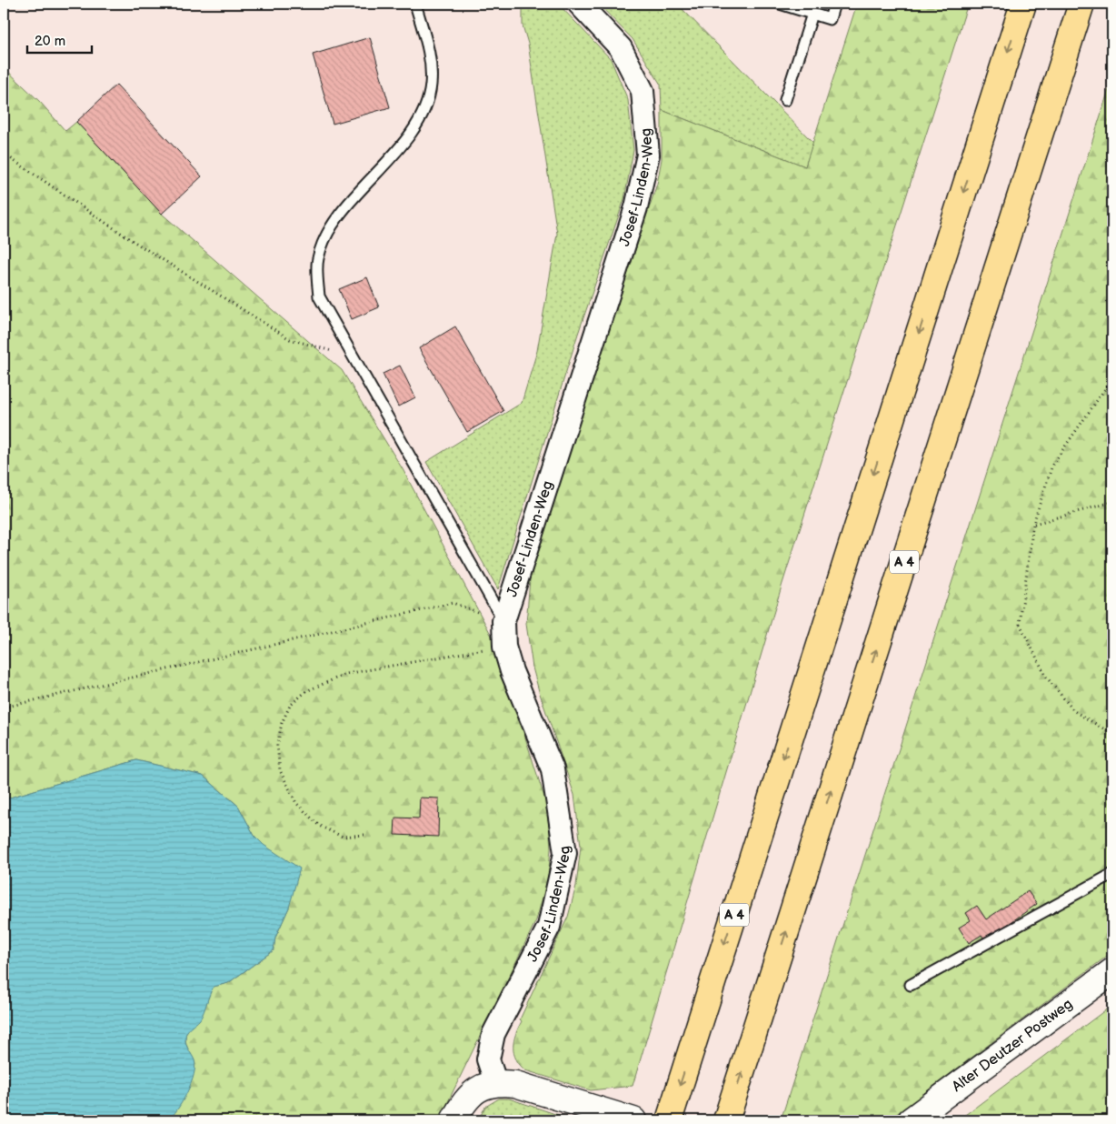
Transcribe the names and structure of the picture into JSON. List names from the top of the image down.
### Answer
{
  "streets": {
    "highway": ["A 4"],
    "street": ["Josef-Linden-Weg", "Alter Deutzer Postweg"]
  },
  "scale_bar": "20 m"
}
